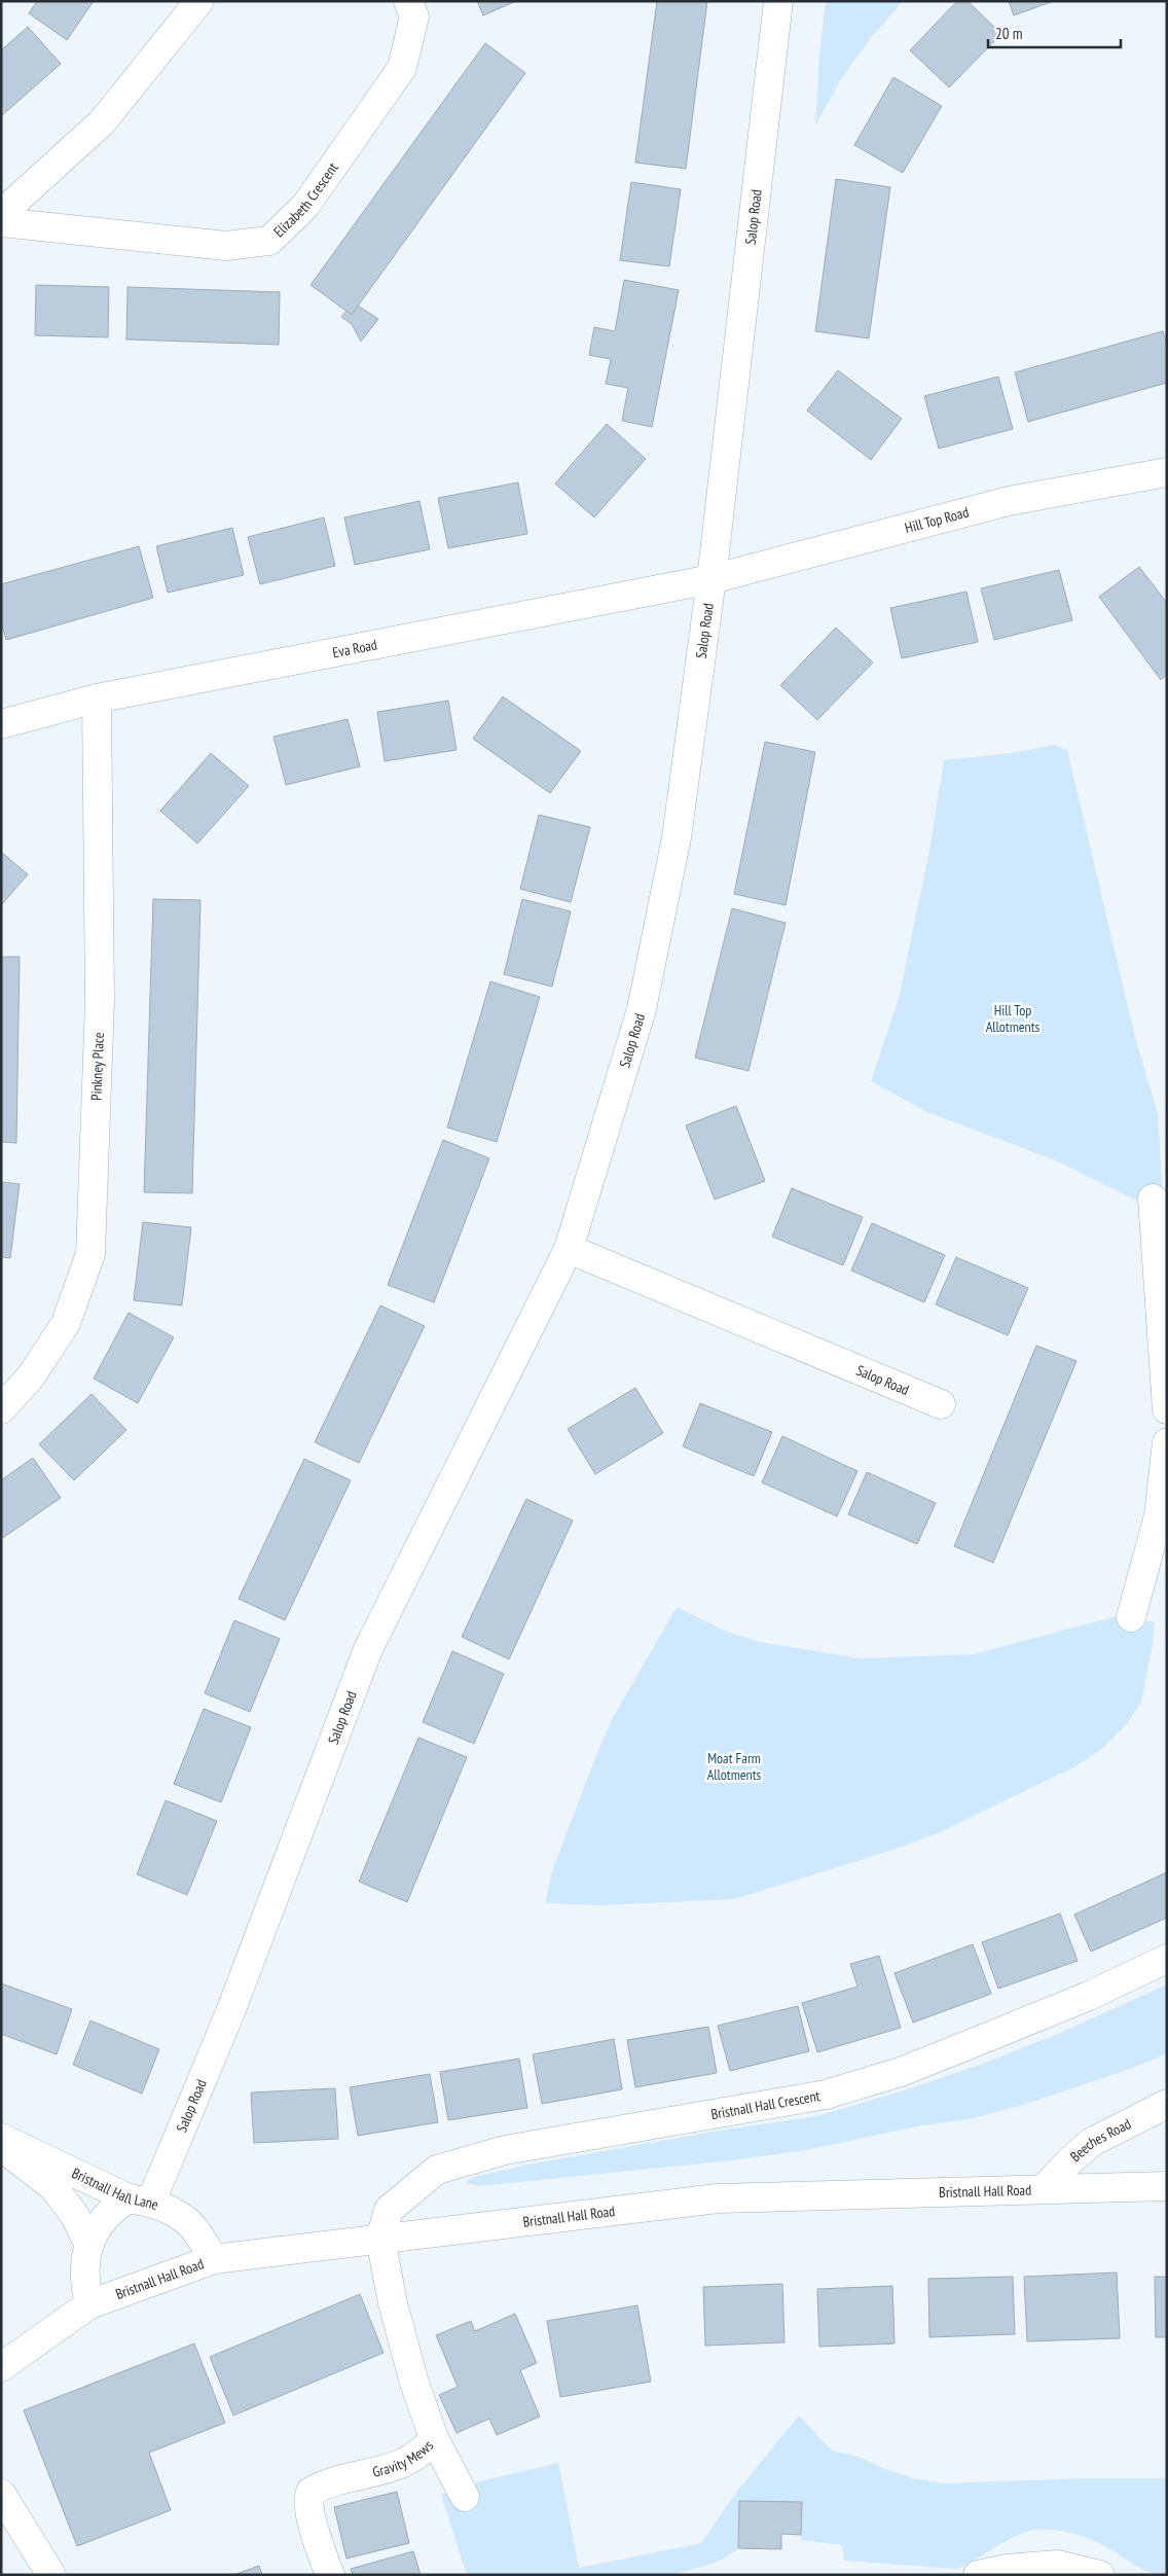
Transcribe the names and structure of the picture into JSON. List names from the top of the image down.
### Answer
{
  "streets": {
    "street": [
      "Elizabeth Crescent",
      "Salop Road",
      "Hill Top Road",
      "Eva Road",
      "Pinkney Place",
      "Bristnall Hall Crescent",
      "Beeches Road",
      "Bristnall Hall Lane",
      "Bristnall Hall Road",
      "Gravity Mews"
    ]
  },
  "crossings": [
    ["Salop Road", "Hill Top Road"],
    ["Salop Road", "Eva Road"],
    ["Salop Road", "Bristnall Hall Lane"],
    ["Hill Top Road", "Eva Road"],
    ["Eva Road", "Pinkney Place"],
    ["Bristnall Hall Crescent", "Bristnall Hall Road"],
    ["Bristnall Hall Crescent", "Gravity Mews"],
    ["Beeches Road", "Bristnall Hall Road"],
    ["Bristnall Hall Lane", "Bristnall Hall Road"],
    ["Bristnall Hall Road", "Gravity Mews"]
  ],
  "parks": ["Hill Top Allotments", "Moat Farm Allotments"],
  "scale_bar": "20 m"
}
